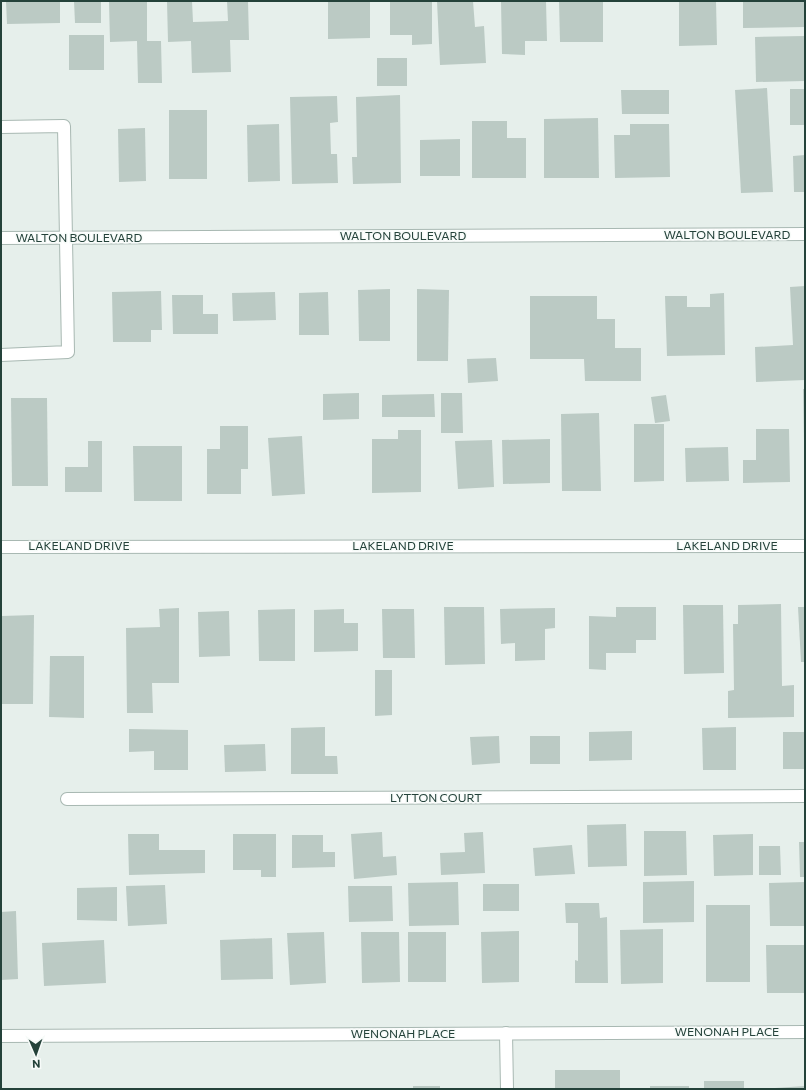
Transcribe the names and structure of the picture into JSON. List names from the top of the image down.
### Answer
{
  "streets": {
    "street": [
      "WALTON BOULEVARD",
      "LAKELAND DRIVE",
      "LYTTON COURT",
      "WENONAH PLACE"
    ]
  },
  "north": "bottom"
}
